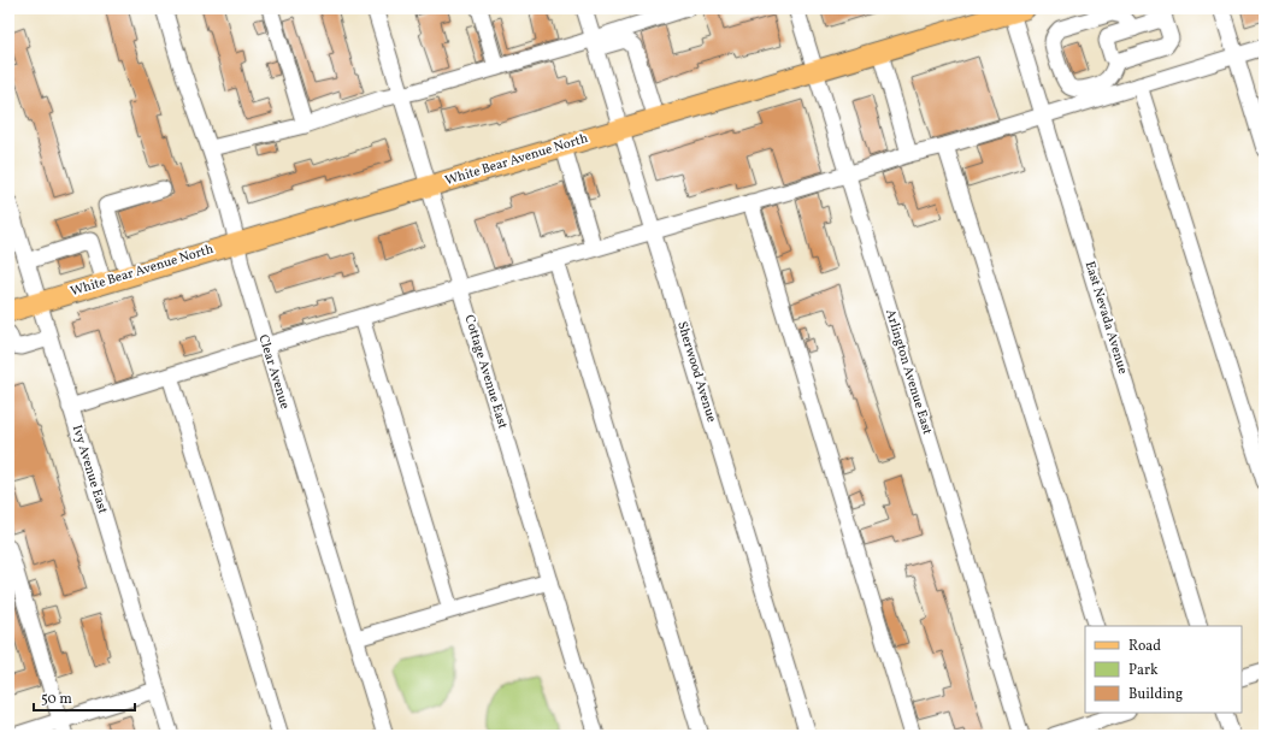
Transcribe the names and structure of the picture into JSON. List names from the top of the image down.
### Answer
{
  "streets": {
    "main road": ["White Bear Avenue North"],
    "street": [
      "East Nevada Avenue",
      "Clear Avenue",
      "Cottage Avenue East",
      "Sherwood Avenue",
      "Arlington Avenue East",
      "Ivy Avenue East"
    ]
  },
  "crossings": [
    ["White Bear Avenue North", "East Nevada Avenue"],
    ["White Bear Avenue North", "Clear Avenue"],
    ["White Bear Avenue North", "Cottage Avenue East"],
    ["White Bear Avenue North", "Sherwood Avenue"],
    ["White Bear Avenue North", "Arlington Avenue East"],
    ["White Bear Avenue North", "Ivy Avenue East"]
  ],
  "legend": ["Road", "Park", "Building"],
  "scale_bar": "50 m"
}
